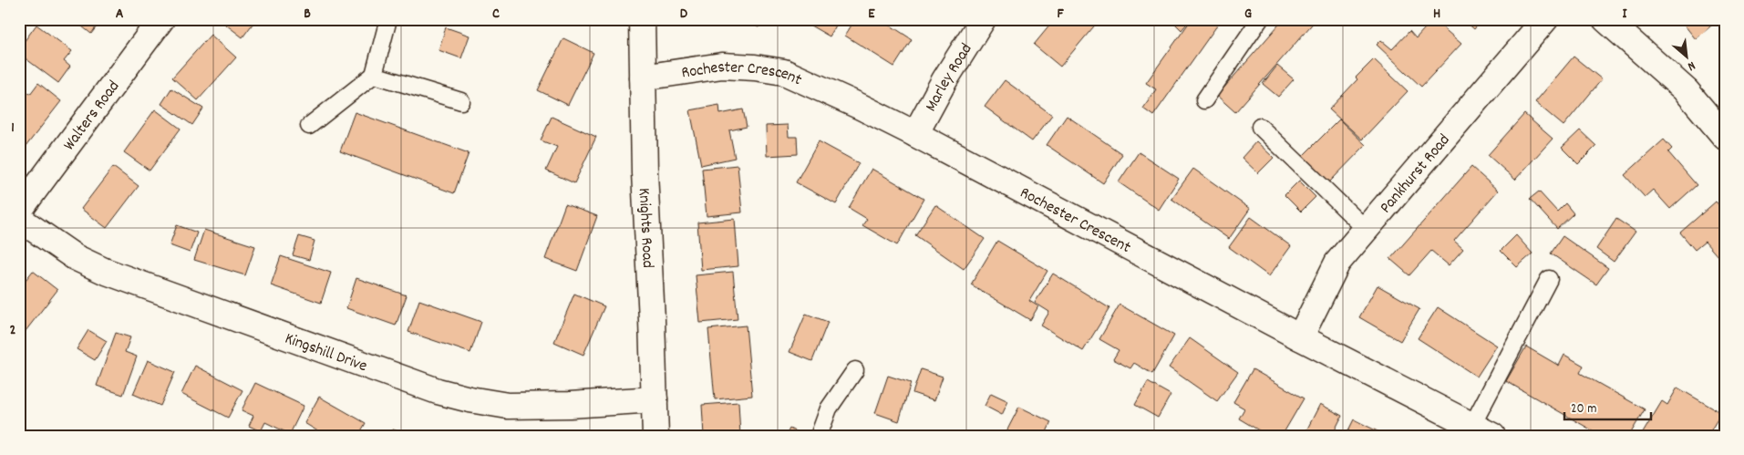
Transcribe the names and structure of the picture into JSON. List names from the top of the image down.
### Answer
{
  "streets": {
    "street": [
      "Marley Road",
      "Rochester Crescent",
      "Walters Road",
      "Pankhurst Road",
      "Knights Road",
      "Kingshill Drive"
    ]
  },
  "crossings": [
    ["Marley Road", "Rochester Crescent"],
    ["Rochester Crescent", "Pankhurst Road"],
    ["Rochester Crescent", "Knights Road"],
    ["Knights Road", "Kingshill Drive"]
  ],
  "scale_bar": "20 m",
  "north": "bottom right",
  "grid": {
    "columns": [
      "A",
      "B",
      "C",
      "D",
      "E",
      "F",
      "G",
      "H",
      "I"
    ],
    "rows": ["1", "2"]
  }
}
